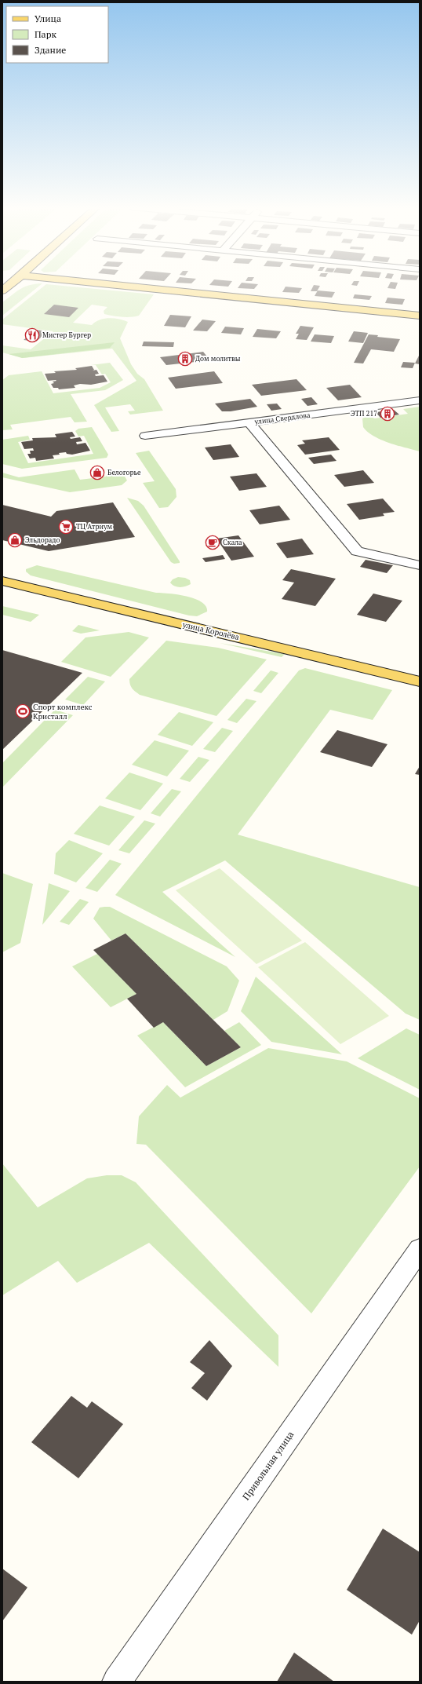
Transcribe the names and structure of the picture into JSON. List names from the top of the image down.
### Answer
{
  "streets": {
    "main road": ["улица Королёва"],
    "street": ["улица Свердлова", "Привольная улица"]
  },
  "places": {
    "restaurant": ["Мистер Бургер"],
    "building": ["Дом молитвы", "ЭТП 217"],
    "shop": ["Белогорье", "Эльдорадо"],
    "supermarket": ["ТЦ Атриум"],
    "cafe": ["Скала"],
    "sports": ["Спорт комплекс Кристалл"]
  },
  "legend": ["Улица", "Парк", "Здание"]
}
